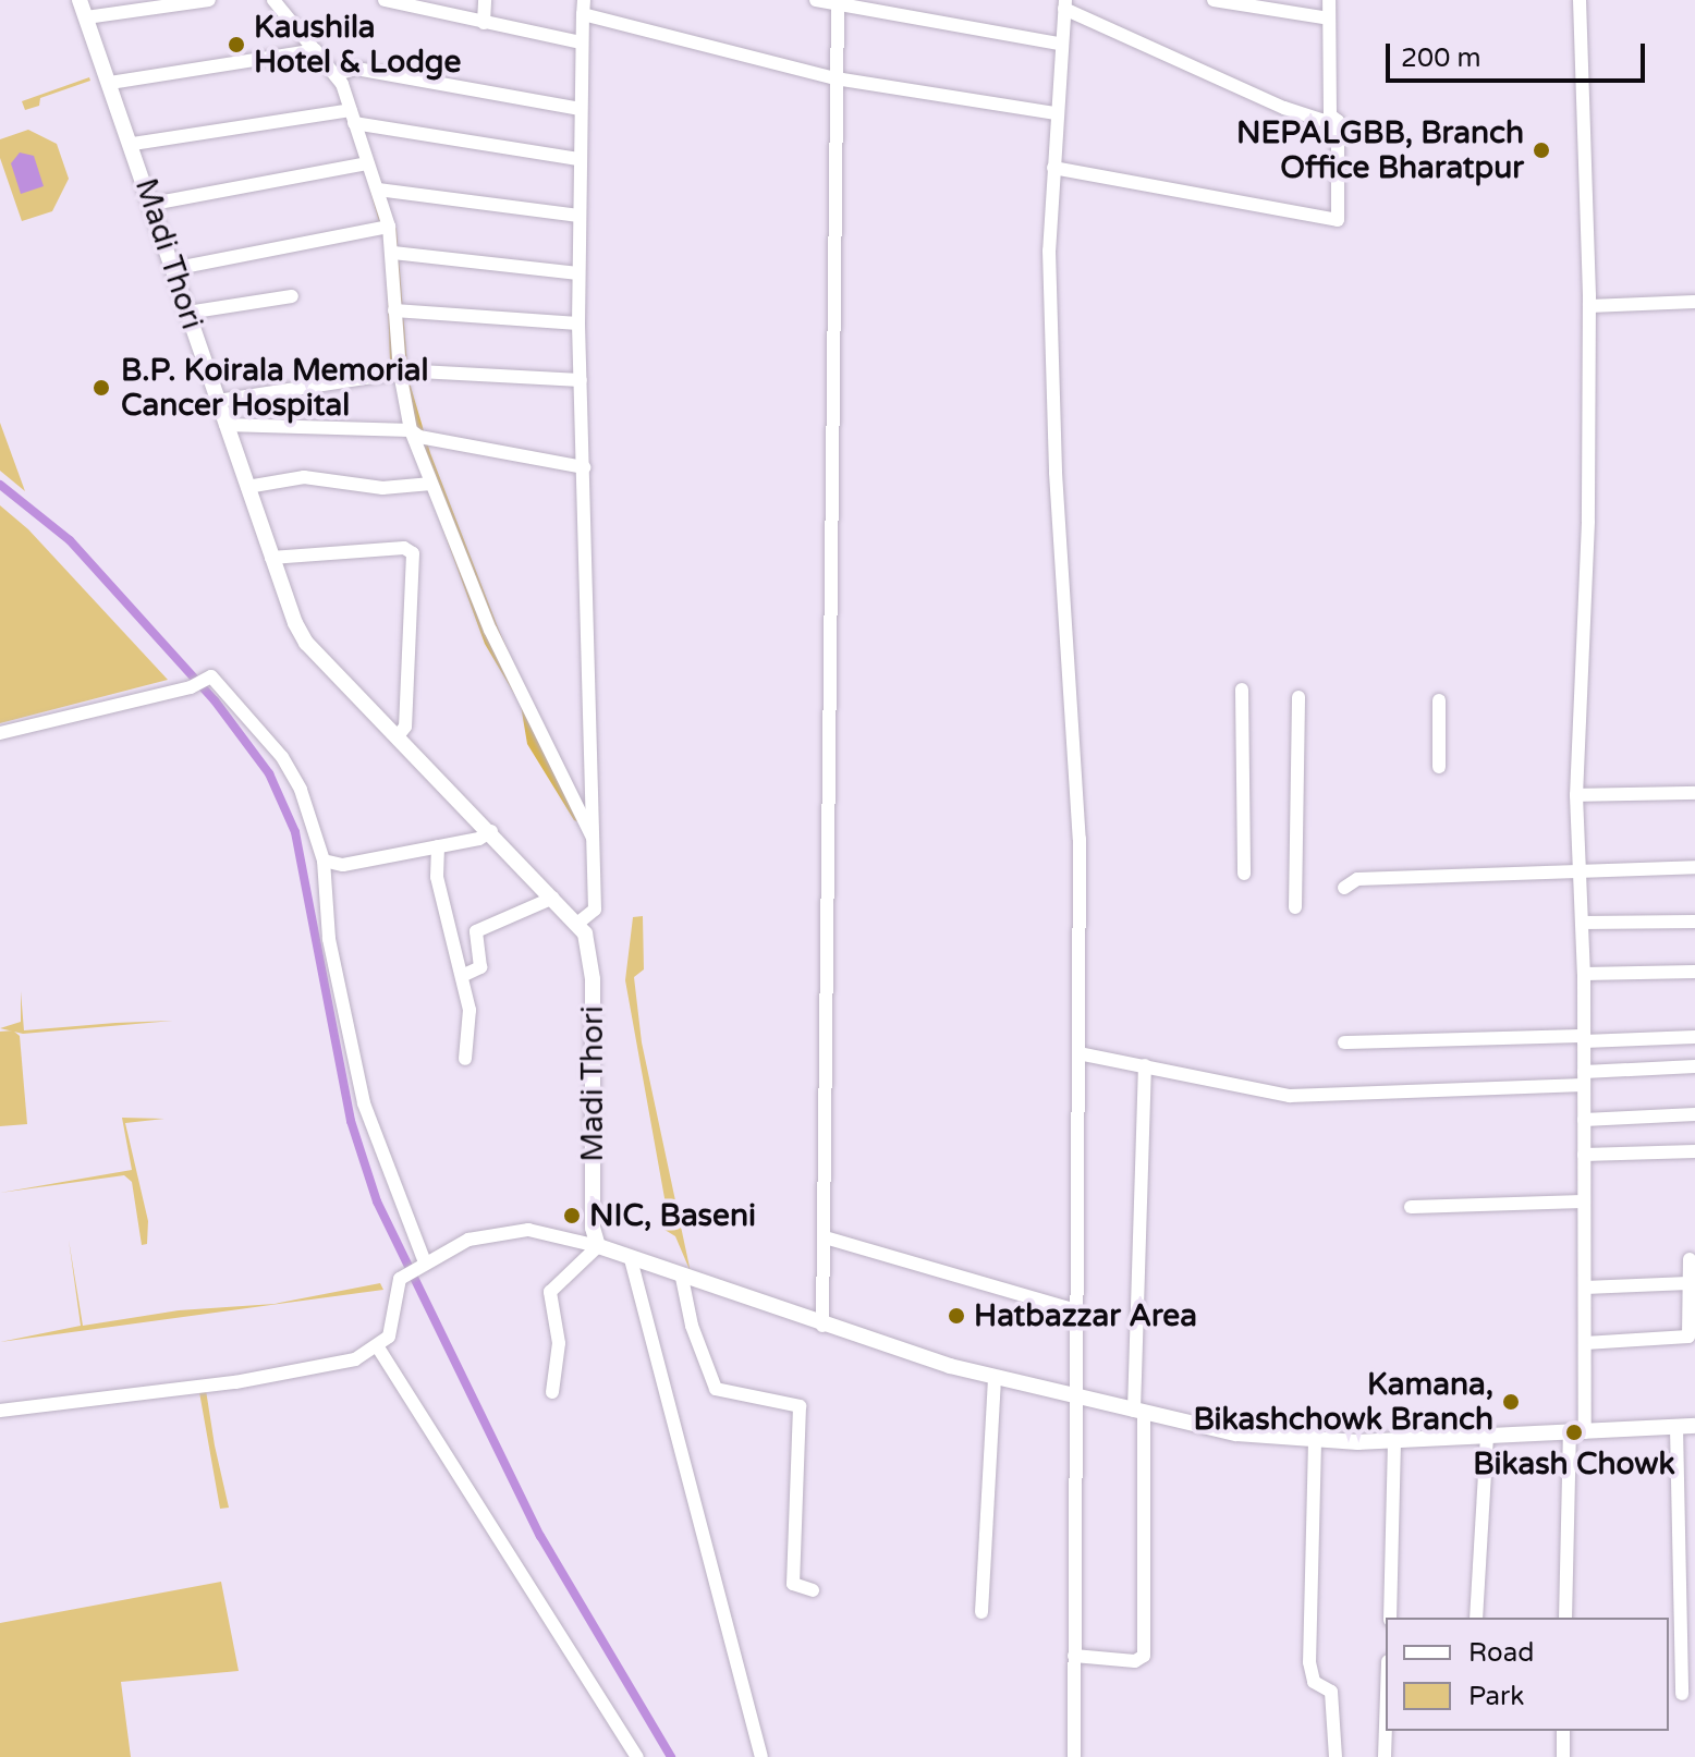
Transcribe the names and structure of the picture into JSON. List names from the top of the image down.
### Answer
{
  "streets": {
    "main road": ["Madi Thori"]
  },
  "places": [
    "Kaushila Hotel & Lodge",
    "NEPALGBB, Branch Office Bharatpur",
    "B.P. Koirala Memorial Cancer Hospital",
    "NIC, Baseni",
    "Hatbazzar Area",
    "Kamana, Bikashchowk Branch",
    "Bikash Chowk"
  ],
  "legend": ["Road", "Park"],
  "scale_bar": "200 m"
}
